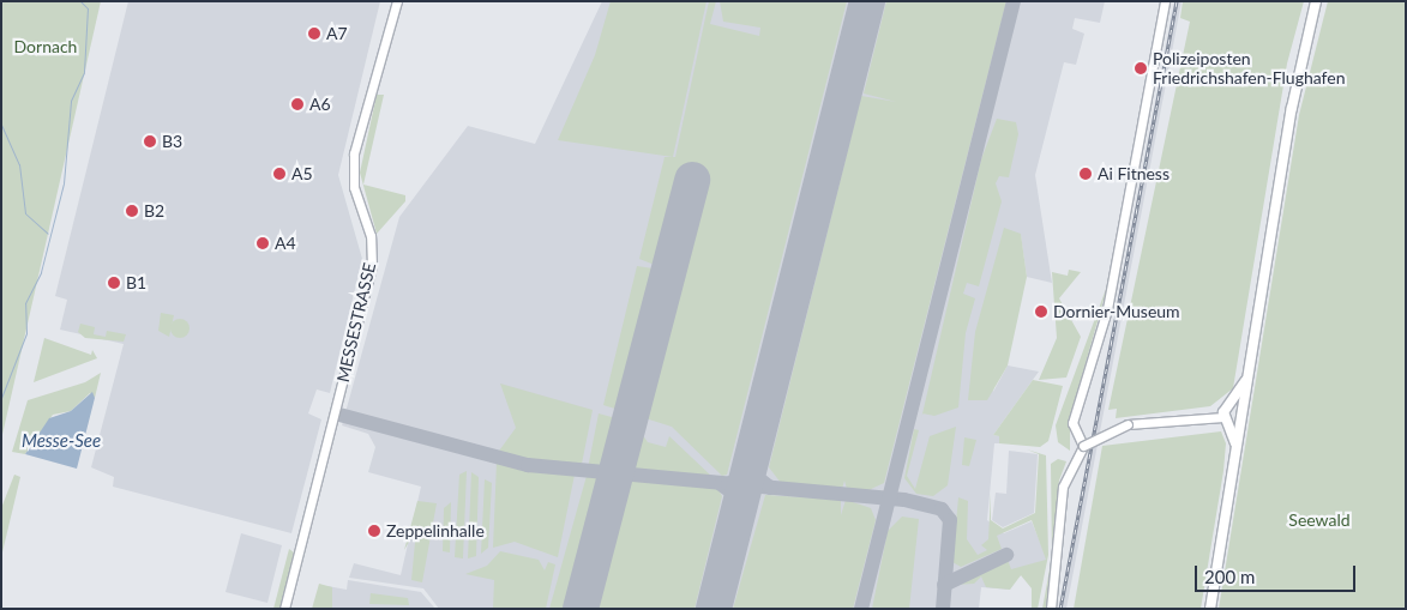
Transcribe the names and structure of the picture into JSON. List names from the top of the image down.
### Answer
{
  "streets": {
    "street": ["MESSESTRASSE"]
  },
  "water": ["Messe-See"],
  "parks": ["Dornach", "Seewald"],
  "places": [
    "A7",
    "Polizeiposten Friedrichshafen-Flughafen",
    "A6",
    "B3",
    "A5",
    "Ai Fitness",
    "B2",
    "A4",
    "B1",
    "Dornier-Museum",
    "Zeppelinhalle"
  ],
  "scale_bar": "200 m"
}
